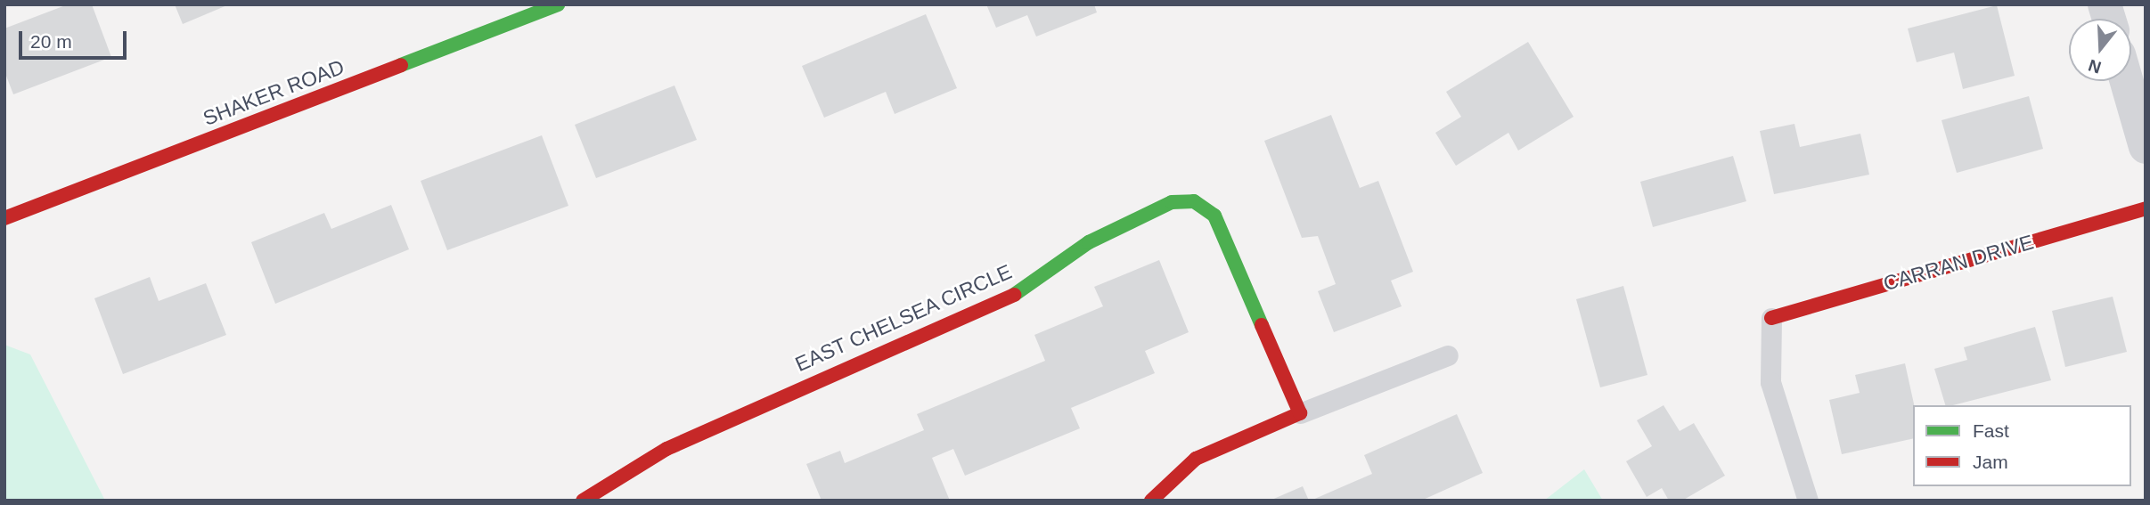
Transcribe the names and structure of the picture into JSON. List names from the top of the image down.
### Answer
{
  "streets": {
    "street": ["SHAKER ROAD", "CARRAN DRIVE", "EAST CHELSEA CIRCLE"]
  },
  "legend": ["Fast", "Jam"],
  "scale_bar": "20 m",
  "north": "bottom"
}
